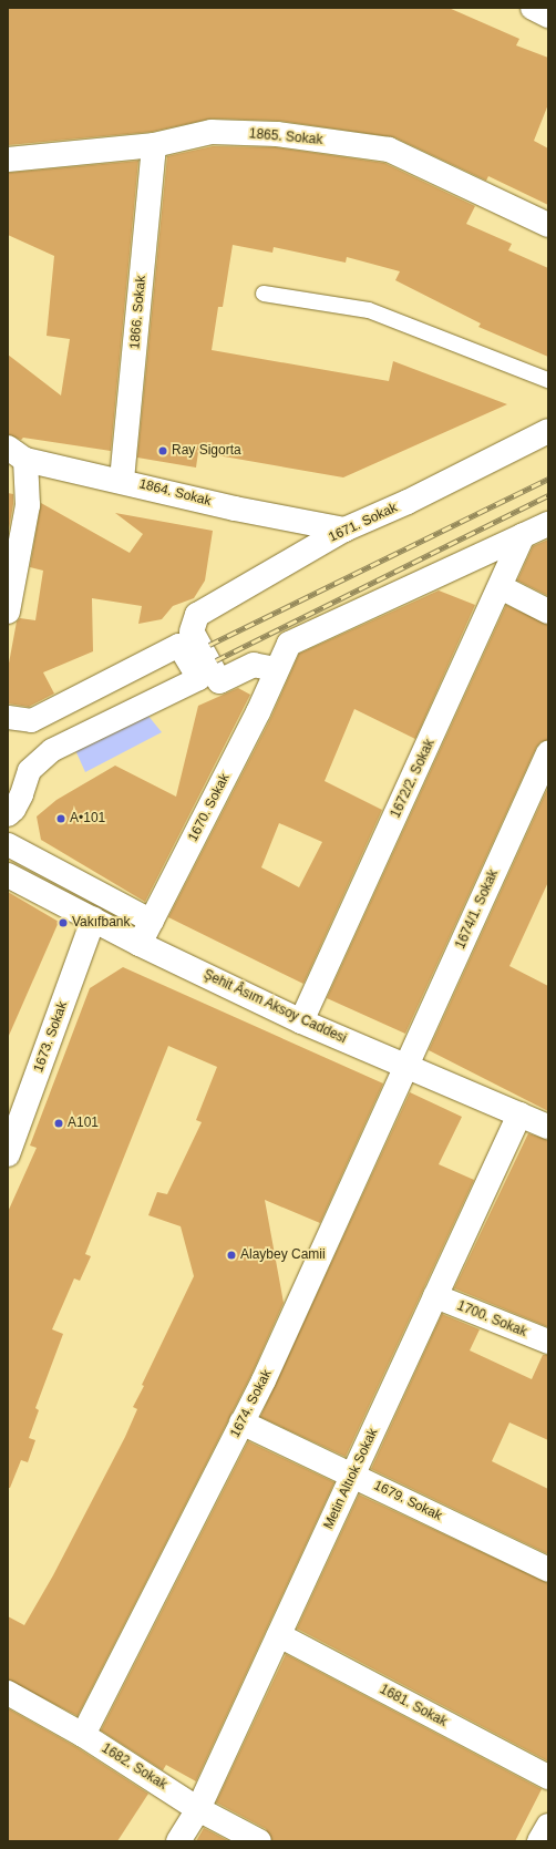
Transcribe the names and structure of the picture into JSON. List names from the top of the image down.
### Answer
{
  "streets": {
    "street": [
      "1865. Sokak",
      "1866. Sokak",
      "1864. Sokak",
      "1671. Sokak",
      "1672/2. Sokak",
      "1670. Sokak",
      "1674/1. Sokak",
      "Şehit Âsım Aksoy Caddesi",
      "1673. Sokak",
      "1700. Sokak",
      "1674. Sokak",
      "Metin Altıok Sokak",
      "1679. Sokak",
      "1681. Sokak",
      "1682. Sokak"
    ]
  },
  "crossings": [
    ["1865. Sokak", "1866. Sokak"],
    ["1866. Sokak", "1864. Sokak"],
    ["1864. Sokak", "1671. Sokak"],
    ["1671. Sokak", "1670. Sokak"],
    ["1672/2. Sokak", "Şehit Âsım Aksoy Caddesi"],
    ["1670. Sokak", "Şehit Âsım Aksoy Caddesi"],
    ["1674/1. Sokak", "Şehit Âsım Aksoy Caddesi"],
    ["1674/1. Sokak", "1674. Sokak"],
    ["Şehit Âsım Aksoy Caddesi", "1673. Sokak"],
    ["Şehit Âsım Aksoy Caddesi", "1674. Sokak"],
    ["Şehit Âsım Aksoy Caddesi", "Metin Altıok Sokak"],
    ["1700. Sokak", "Metin Altıok Sokak"],
    ["1674. Sokak", "1679. Sokak"],
    ["1674. Sokak", "1682. Sokak"],
    ["Metin Altıok Sokak", "1679. Sokak"],
    ["Metin Altıok Sokak", "1681. Sokak"],
    ["Metin Altıok Sokak", "1682. Sokak"]
  ],
  "places": [
    "Ray Sigorta",
    "A•101",
    "Vakıfbank",
    "A101",
    "Alaybey Camii"
  ]
}
